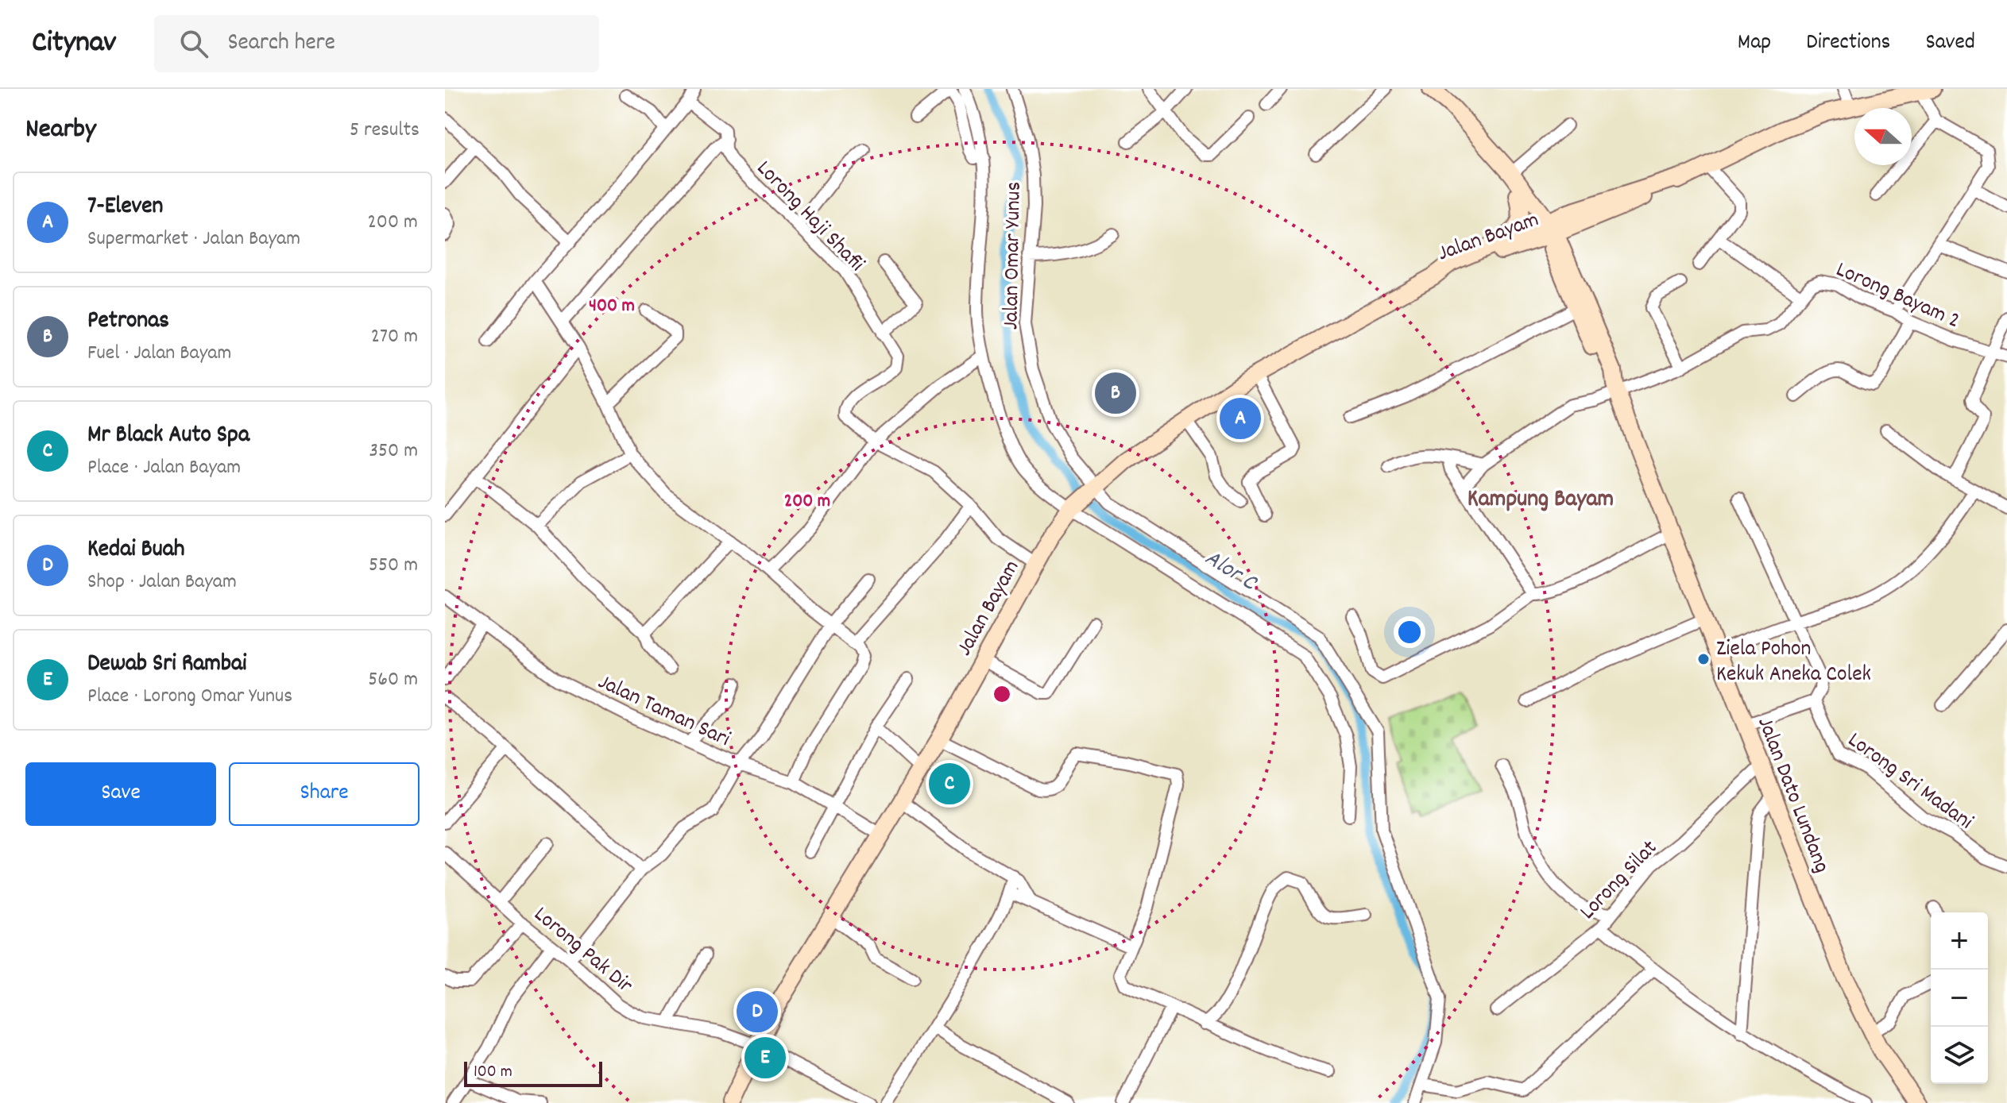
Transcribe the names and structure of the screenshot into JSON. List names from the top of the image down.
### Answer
{
  "streets": {
    "main road": ["Jalan Bayam", "Jalan Dato Lundang"],
    "street": [
      "Lorong Haji Shafii",
      "Jalan Omar Yunus",
      "Lorong Bayam 2",
      "Jalan Taman Sari",
      "Lorong Sri Madani",
      "Lorong Silat",
      "Lorong Pak Dir"
    ]
  },
  "crossings": [
    ["Lorong Haji Shafii", "Jalan Bayam"],
    ["Jalan Bayam", "Jalan Omar Yunus"],
    ["Jalan Bayam", "Jalan Taman Sari"],
    ["Jalan Bayam", "Jalan Dato Lundang"],
    ["Jalan Bayam", "Lorong Pak Dir"],
    ["Lorong Bayam 2", "Jalan Dato Lundang"],
    ["Jalan Dato Lundang", "Lorong Silat"]
  ],
  "districts": ["Kampung Bayam"],
  "water": ["Alor C"],
  "places": ["Ziela Pohon Kekuk Aneka Colek"],
  "scale_bar": "100 m",
  "north": "left",
  "page": {
    "header": "Citynav",
    "search": "Search here",
    "nav": ["Map", "Directions", "Saved"],
    "heading": ["Nearby", "5 results"],
    "list": [
      {
        "mark": "A",
        "name": "7-Eleven",
        "note": "Supermarket · Jalan Bayam",
        "value": "200 m"
      },
      {
        "mark": "B",
        "name": "Petronas",
        "note": "Fuel · Jalan Bayam",
        "value": "270 m"
      },
      {
        "mark": "C",
        "name": "Mr Black Auto Spa",
        "note": "Place · Jalan Bayam",
        "value": "350 m"
      },
      {
        "mark": "D",
        "name": "Kedai Buah",
        "note": "Shop · Jalan Bayam",
        "value": "550 m"
      },
      {
        "mark": "E",
        "name": "Dewab Sri Rambai",
        "note": "Place · Lorong Omar Yunus",
        "value": "560 m"
      }
    ],
    "pins": [
      "B",
      "A",
      "C",
      "D",
      "E"
    ],
    "buttons": ["Save", "Share"],
    "map_buttons": ["+", "−"],
    "scale": "100 m"
  },
  "rings": ["400 m", "200 m"]
}
